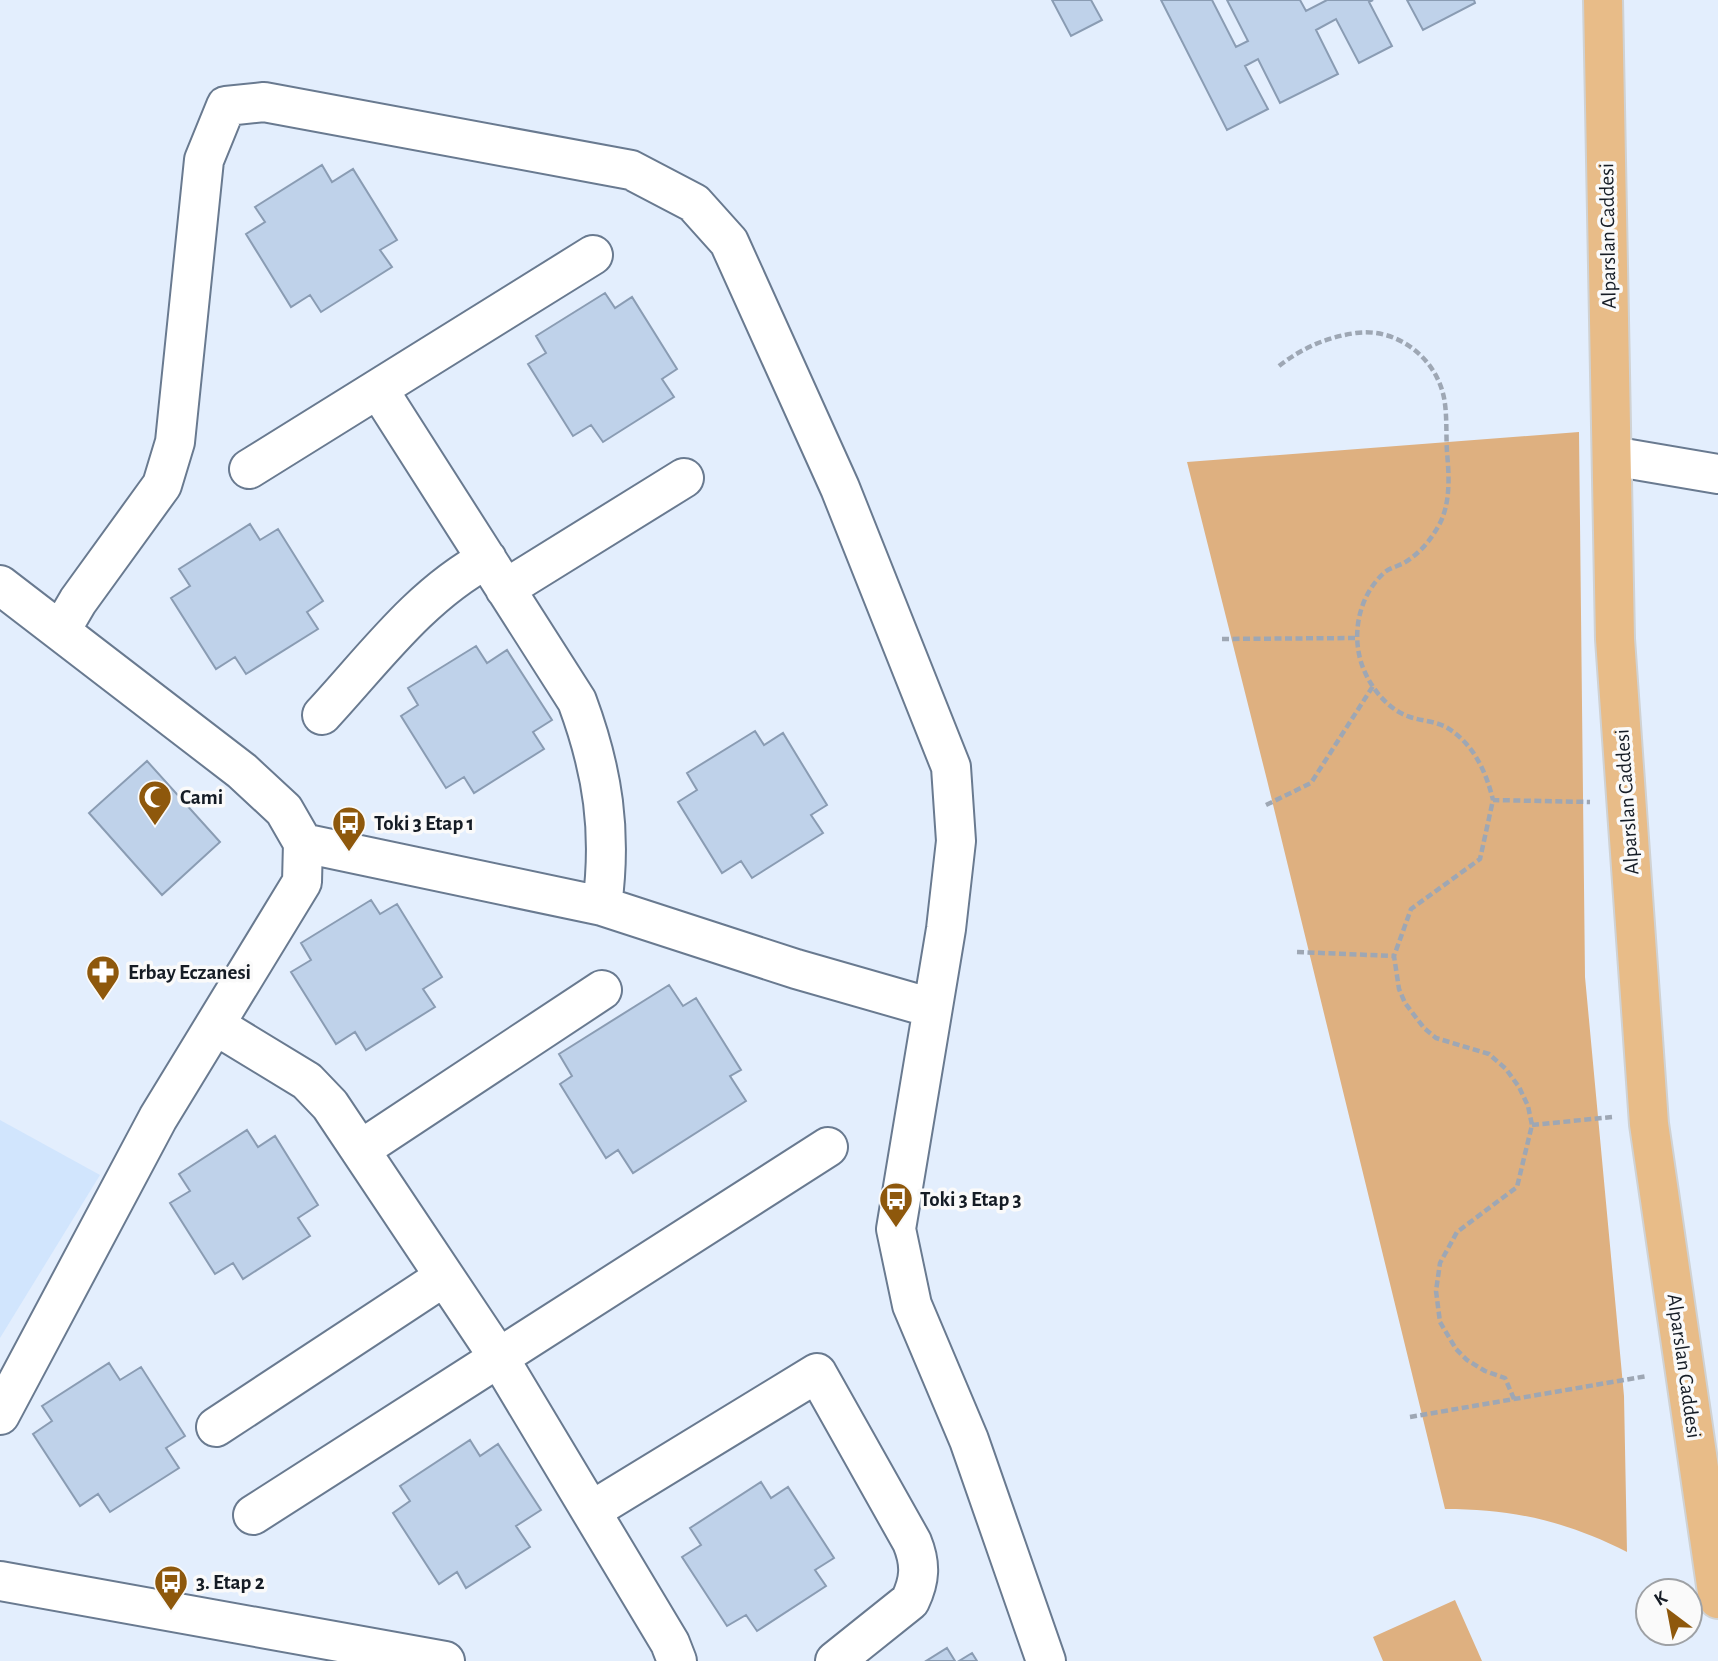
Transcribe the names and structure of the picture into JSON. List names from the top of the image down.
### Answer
{
  "streets": {
    "main road": ["Alparslan Caddesi"]
  },
  "places": {
    "mosque": ["Cami"],
    "bus stop": ["Toki 3 Etap 1", "Toki 3 Etap 3", "3. Etap 2"],
    "pharmacy": ["Erbay Eczanesi"]
  },
  "north": "top left"
}
